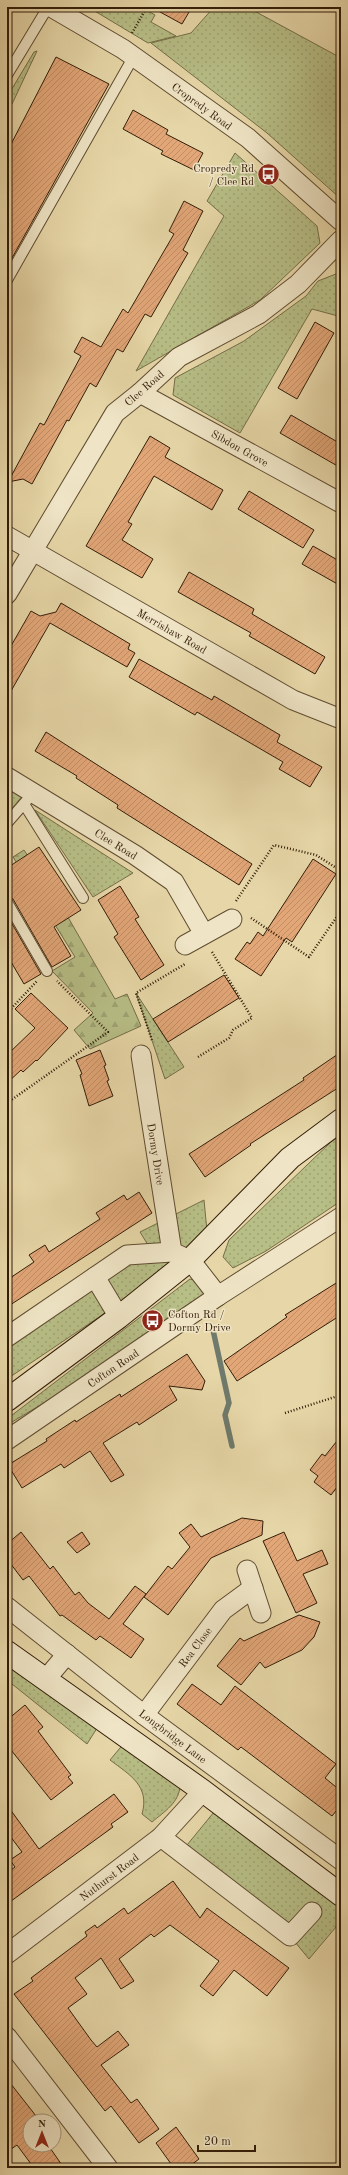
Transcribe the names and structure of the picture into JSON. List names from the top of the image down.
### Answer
{
  "streets": {
    "street": [
      "Cropredy Road",
      "Clee Road",
      "Sibdon Grove",
      "Merrishaw Road",
      "Dormy Drive",
      "Cofton Road",
      "Rea Close",
      "Longbridge Lane",
      "Nuthurst Road"
    ]
  },
  "crossings": [
    ["Clee Road", "Sibdon Grove"],
    ["Clee Road", "Merrishaw Road"],
    ["Rea Close", "Longbridge Lane"]
  ],
  "places": {
    "bus stop": ["Cropredy Rd / Clee Rd", "Cofton Rd / Dormy Drive"]
  },
  "scale_bar": "20 m",
  "north": "top"
}
